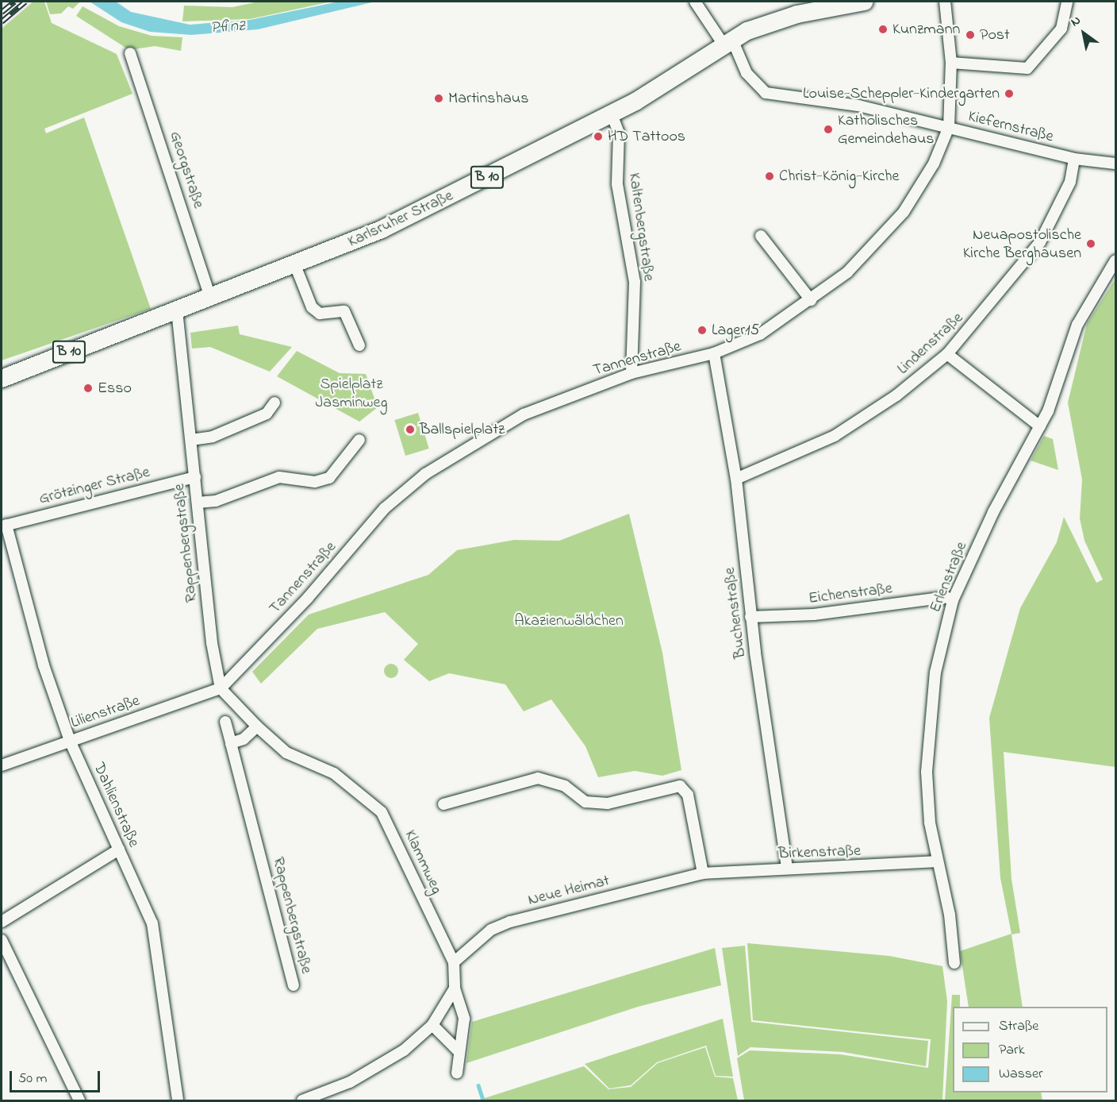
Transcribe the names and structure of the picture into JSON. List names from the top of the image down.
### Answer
{
  "streets": {
    "main road": ["B 10", "Karlsruher Straße"],
    "street": [
      "Kiefernstraße",
      "Georgstraße",
      "Kaltenbergstraße",
      "Lindenstraße",
      "Tannenstraße",
      "Grötzinger Straße",
      "Rappenbergstraße",
      "Erlenstraße",
      "Eichenstraße",
      "Buchenstraße",
      "Lilienstraße",
      "Dahlienstraße",
      "Birkenstraße",
      "Klammweg",
      "Neue Heimat"
    ]
  },
  "crossings": [
    ["Kiefernstraße", "Karlsruher Straße"],
    ["Kiefernstraße", "Lindenstraße"],
    ["Kiefernstraße", "Tannenstraße"],
    ["Georgstraße", "Karlsruher Straße"],
    ["Karlsruher Straße", "Kaltenbergstraße"],
    ["Karlsruher Straße", "Rappenbergstraße"],
    ["Kaltenbergstraße", "Tannenstraße"],
    ["Lindenstraße", "Buchenstraße"],
    ["Tannenstraße", "Rappenbergstraße"],
    ["Tannenstraße", "Buchenstraße"],
    ["Tannenstraße", "Lilienstraße"],
    ["Grötzinger Straße", "Rappenbergstraße"],
    ["Grötzinger Straße", "Dahlienstraße"],
    ["Rappenbergstraße", "Lilienstraße"],
    ["Erlenstraße", "Eichenstraße"],
    ["Erlenstraße", "Birkenstraße"],
    ["Eichenstraße", "Buchenstraße"],
    ["Buchenstraße", "Birkenstraße"],
    ["Lilienstraße", "Dahlienstraße"],
    ["Birkenstraße", "Neue Heimat"],
    ["Klammweg", "Neue Heimat"]
  ],
  "water": ["Pfinz"],
  "parks": ["Spielplatz Jasminweg", "Akazienwäldchen"],
  "places": [
    "Kunzmann",
    "Post",
    "Louise-Scheppler-Kindergarten",
    "Martinshaus",
    "Katholisches Gemeindehaus",
    "HD Tattoos",
    "Christ-König-Kirche",
    "Neuapostolische Kirche Berghausen",
    "Lager15",
    "Esso",
    "Ballspielplatz"
  ],
  "legend": ["Straße", "Park", "Wasser"],
  "scale_bar": "50 m",
  "north": "top left"
}
